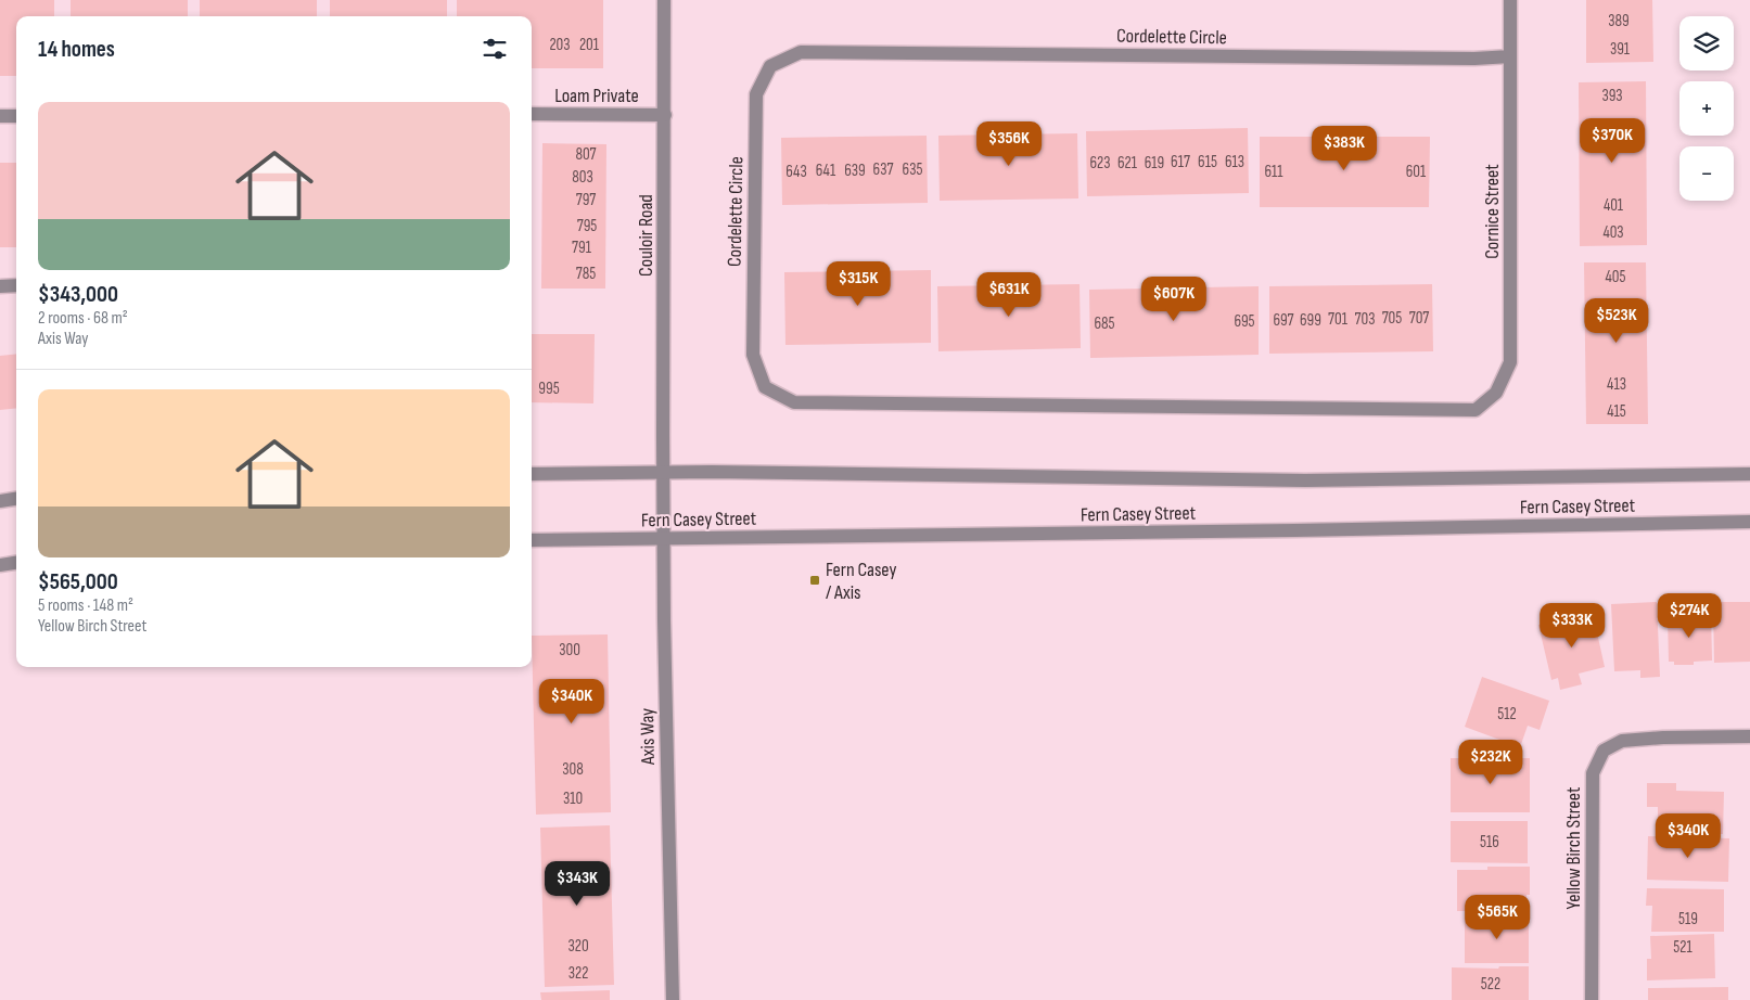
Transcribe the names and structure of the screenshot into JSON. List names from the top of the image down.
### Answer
{
  "streets": {
    "street": [
      "Cordelette Circle",
      "Loam Private",
      "Cornice Street",
      "Couloir Road",
      "Fern Casey Street",
      "Axis Way",
      "Yellow Birch Street"
    ]
  },
  "crossings": [
    ["Cordelette Circle", "Cornice Street"],
    ["Loam Private", "Couloir Road"],
    ["Couloir Road", "Fern Casey Street"],
    ["Couloir Road", "Axis Way"],
    ["Fern Casey Street", "Axis Way"]
  ],
  "places": {
    "transit": ["Fern Casey / Axis"]
  },
  "house_numbers": [
    "389",
    "203",
    "201",
    "391",
    "393",
    "807",
    "617",
    "615",
    "613",
    "623",
    "621",
    "619",
    "637",
    "635",
    "641",
    "639",
    "643",
    "611",
    "601",
    "803",
    "797",
    "401",
    "795",
    "403",
    "791",
    "785",
    "405",
    "705",
    "707",
    "701",
    "703",
    "697",
    "699",
    "695",
    "685",
    "413",
    "995",
    "415",
    "300",
    "512",
    "308",
    "310",
    "516",
    "519",
    "320",
    "521",
    "322",
    "522"
  ],
  "page": {
    "map_buttons": ["+", "−"],
    "heading": "14 homes",
    "list": [
      {
        "name": "$343,000",
        "note": "2 rooms · 68 m² · Axis Way"
      },
      {
        "name": "$565,000",
        "note": "5 rooms · 148 m² · Yellow Birch Street"
      }
    ],
    "price": [
      "$370K",
      "$356K",
      "$383K",
      "$315K",
      "$631K",
      "$607K",
      "$523K",
      "$274K",
      "$333K",
      "$340K",
      "$232K",
      "$340K",
      "$343K",
      "$565K"
    ]
  }
}
